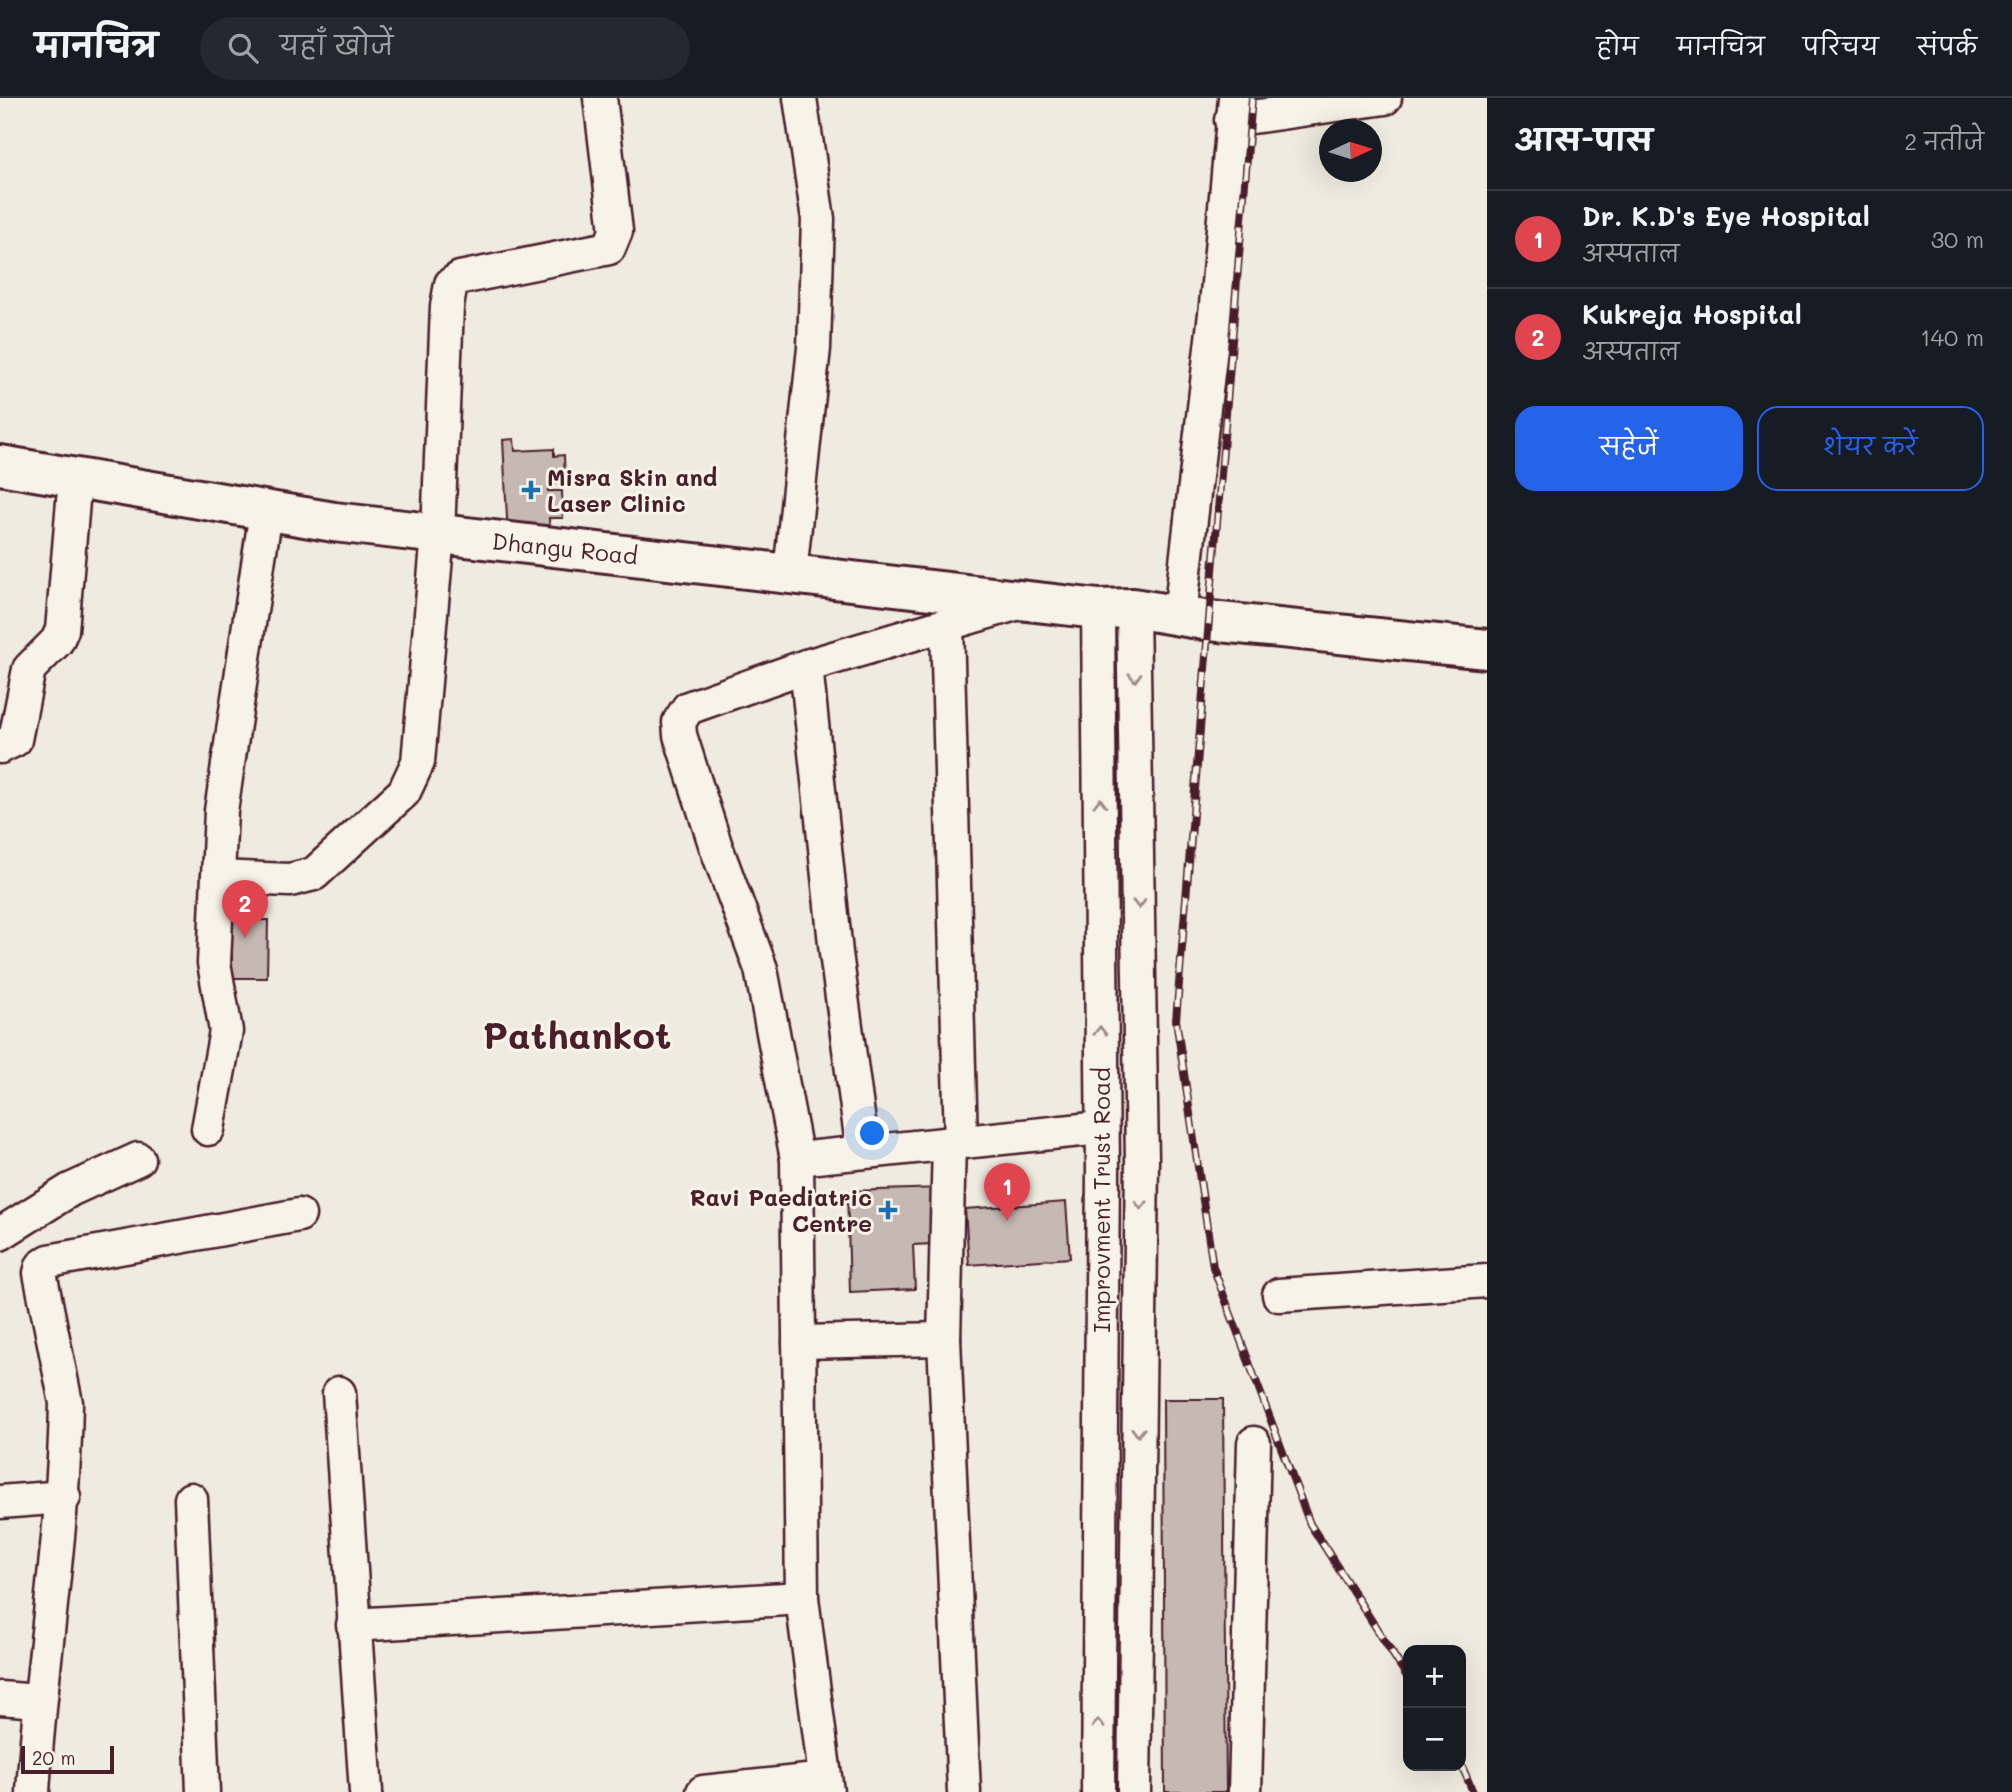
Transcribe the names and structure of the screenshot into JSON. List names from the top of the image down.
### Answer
{
  "streets": {
    "street": ["Dhangu Road", "Improvment Trust Road"]
  },
  "crossings": [
    ["Dhangu Road", "Improvment Trust Road"]
  ],
  "districts": ["Pathankot"],
  "places": {
    "health": ["Misra Skin and Laser Clinic", "Ravi Paediatric Centre"]
  },
  "scale_bar": "20 m",
  "north": "right",
  "page": {
    "header": "मानचित्र",
    "search": "यहाँ खोजें",
    "nav": [
      "होम",
      "मानचित्र",
      "परिचय",
      "संपर्क"
    ],
    "heading": ["आस-पास", "2 नतीजे"],
    "list": [
      {
        "mark": "1",
        "name": "Dr. K.D's Eye Hospital",
        "note": "अस्पताल",
        "value": "30 m"
      },
      {
        "mark": "2",
        "name": "Kukreja Hospital",
        "note": "अस्पताल",
        "value": "140 m"
      }
    ],
    "buttons": ["सहेजें", "शेयर करें"],
    "pins": ["2", "1"],
    "map_buttons": ["+", "−"],
    "scale": "20 m"
  }
}
